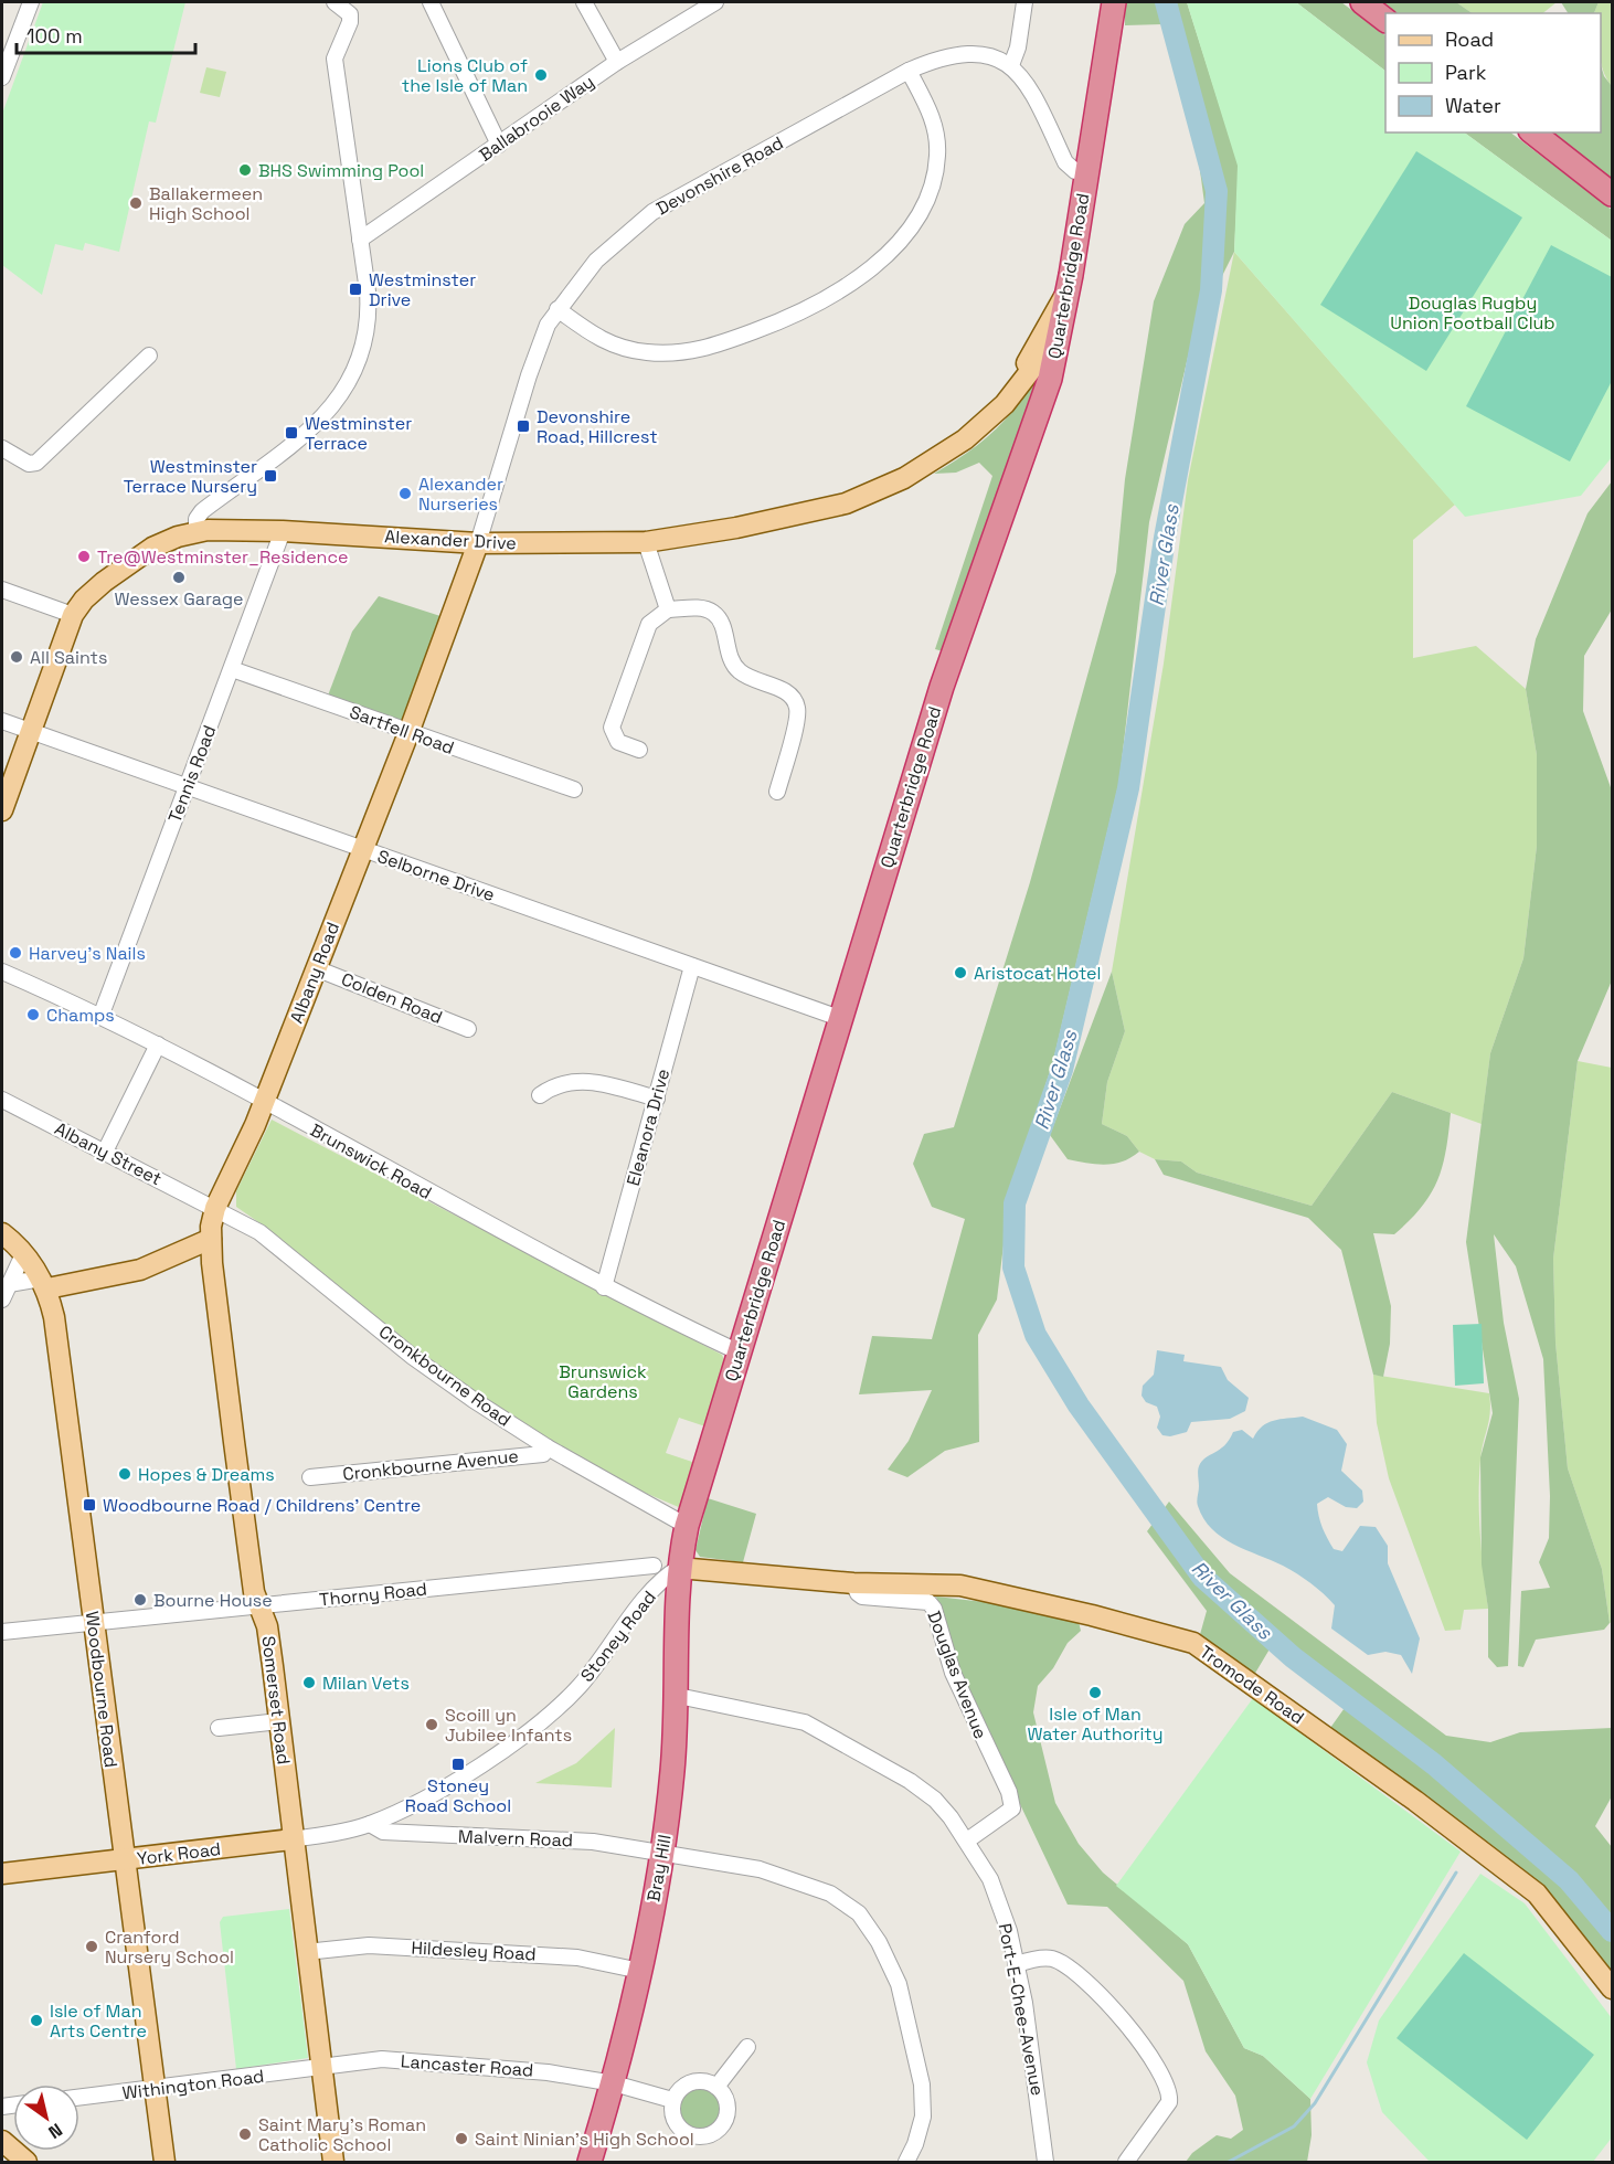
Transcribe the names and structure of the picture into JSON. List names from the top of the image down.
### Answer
{
  "streets": {
    "highway": ["Quarterbridge Road", "Bray Hill"],
    "main road": [
      "Alexander Drive",
      "Albany Road",
      "Tromode Road",
      "Woodbourne Road",
      "Somerset Road",
      "York Road"
    ],
    "street": [
      "Ballabrooie Way",
      "Devonshire Road",
      "Sartfell Road",
      "Tennis Road",
      "Selborne Drive",
      "Colden Road",
      "Eleanora Drive",
      "Albany Street",
      "Brunswick Road",
      "Cronkbourne Road",
      "Cronkbourne Avenue",
      "Thorny Road",
      "Stoney Road",
      "Douglas Avenue",
      "Malvern Road",
      "Hildesley Road",
      "Port-E-Chee-Avenue",
      "Lancaster Road",
      "Withington Road"
    ]
  },
  "crossings": [
    ["Devonshire Road", "Alexander Drive"],
    ["Devonshire Road", "Albany Road"],
    ["Quarterbridge Road", "Alexander Drive"],
    ["Quarterbridge Road", "Selborne Drive"],
    ["Quarterbridge Road", "Brunswick Road"],
    ["Quarterbridge Road", "Cronkbourne Road"],
    ["Quarterbridge Road", "Stoney Road"],
    ["Quarterbridge Road", "Tromode Road"],
    ["Quarterbridge Road", "Bray Hill"],
    ["Alexander Drive", "Tennis Road"],
    ["Alexander Drive", "Selborne Drive"],
    ["Alexander Drive", "Albany Road"],
    ["Sartfell Road", "Tennis Road"],
    ["Sartfell Road", "Albany Road"],
    ["Tennis Road", "Selborne Drive"],
    ["Tennis Road", "Brunswick Road"],
    ["Selborne Drive", "Albany Road"],
    ["Selborne Drive", "Eleanora Drive"],
    ["Albany Road", "Colden Road"],
    ["Albany Road", "Albany Street"],
    ["Albany Road", "Brunswick Road"],
    ["Albany Road", "Cronkbourne Road"],
    ["Albany Road", "Somerset Road"],
    ["Eleanora Drive", "Brunswick Road"],
    ["Albany Street", "Cronkbourne Road"],
    ["Cronkbourne Road", "Cronkbourne Avenue"],
    ["Thorny Road", "Woodbourne Road"],
    ["Thorny Road", "Somerset Road"],
    ["Stoney Road", "Tromode Road"],
    ["Stoney Road", "Malvern Road"],
    ["Stoney Road", "York Road"],
    ["Stoney Road", "Bray Hill"],
    ["Douglas Avenue", "Tromode Road"],
    ["Douglas Avenue", "Port-E-Chee-Avenue"],
    ["Tromode Road", "Bray Hill"],
    ["Woodbourne Road", "York Road"],
    ["Woodbourne Road", "Withington Road"],
    ["Somerset Road", "York Road"],
    ["Somerset Road", "Hildesley Road"],
    ["Somerset Road", "Lancaster Road"],
    ["Somerset Road", "Withington Road"],
    ["Malvern Road", "York Road"],
    ["Malvern Road", "Bray Hill"],
    ["Bray Hill", "Hildesley Road"],
    ["Bray Hill", "Port-E-Chee-Avenue"],
    ["Bray Hill", "Lancaster Road"],
    ["Lancaster Road", "Withington Road"]
  ],
  "water": ["River Glass"],
  "parks": ["Douglas Rugby Union Football Club", "Brunswick Gardens"],
  "places": {
    "other": [
      "Lions Club of the Isle of Man",
      "BHS Swimming Pool",
      "Ballakermeen High School",
      "Alexander Nurseries",
      "Tre@Westminster_Residence",
      "Wessex Garage",
      "All Saints",
      "Harvey's Nails",
      "Aristocat Hotel",
      "Champs",
      "Hopes & Dreams",
      "Bourne House",
      "Milan Vets",
      "Isle of Man Water Authority",
      "Scoill yn Jubilee Infants",
      "Cranford Nursery School",
      "Isle of Man Arts Centre",
      "Saint Mary's Roman Catholic School",
      "Saint Ninian's High School"
    ],
    "transit": [
      "Westminster Drive",
      "Devonshire Road, Hillcrest",
      "Westminster Terrace",
      "Westminster Terrace Nursery",
      "Woodbourne Road / Childrens' Centre",
      "Stoney Road School"
    ]
  },
  "legend": ["Road", "Park", "Water"],
  "scale_bar": "100 m",
  "north": "bottom right"
}
